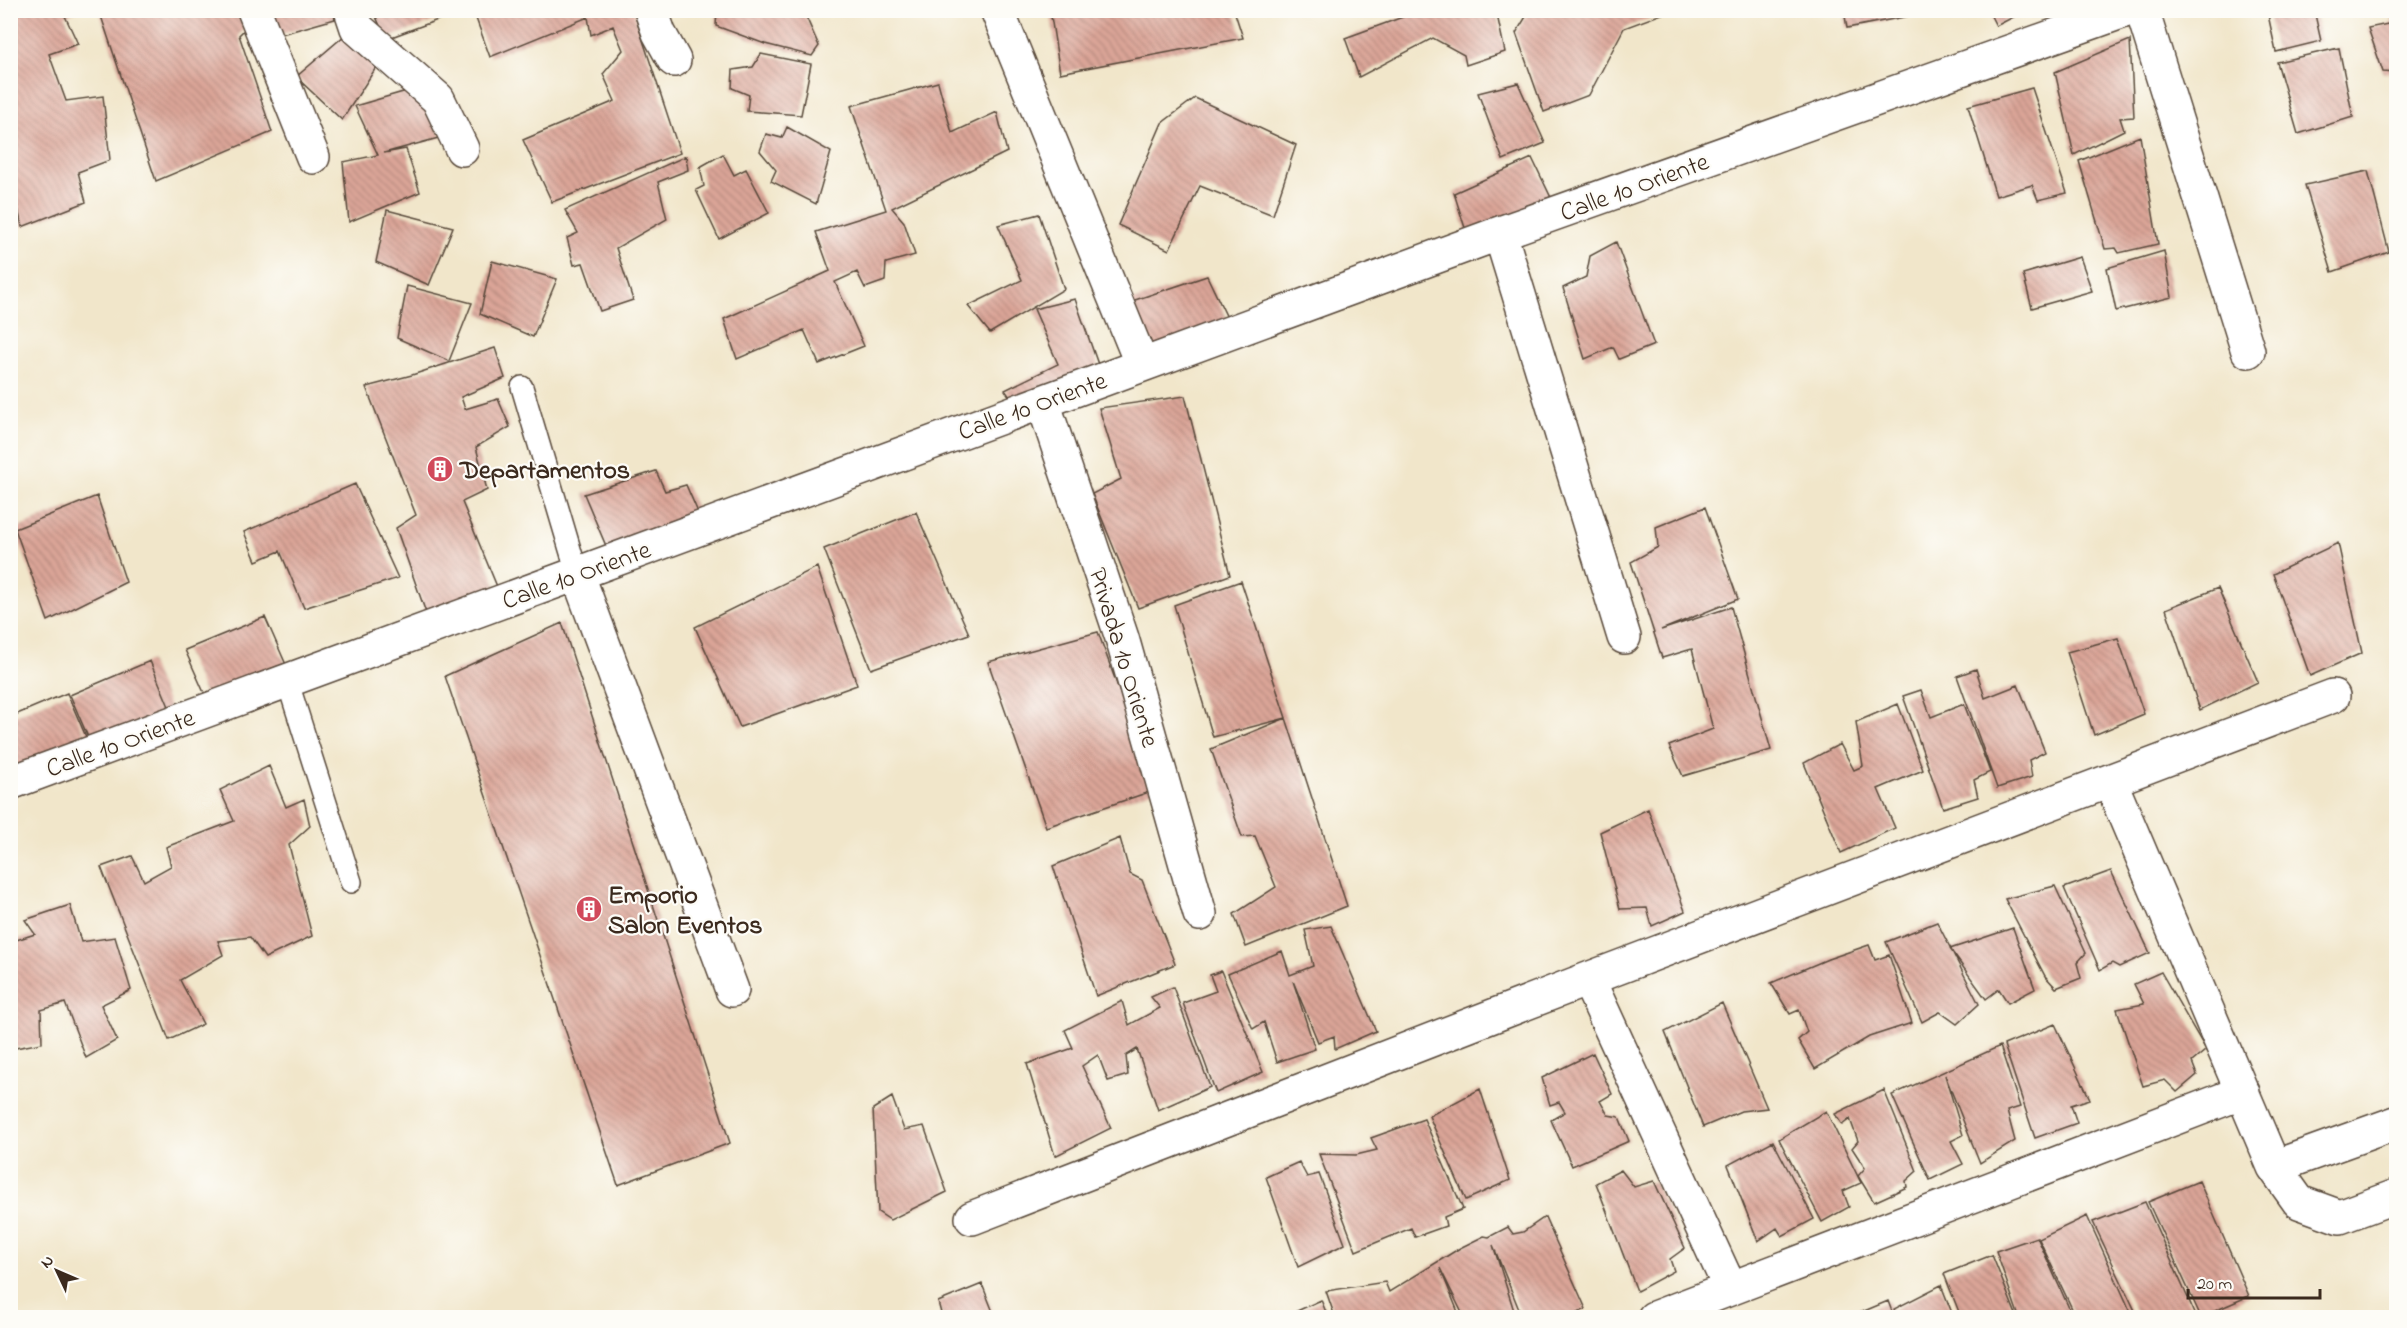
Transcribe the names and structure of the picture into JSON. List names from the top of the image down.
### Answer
{
  "streets": {
    "street": ["Calle 10 Oriente", "Privada 10 Oriente"]
  },
  "crossings": [
    ["Calle 10 Oriente", "Privada 10 Oriente"]
  ],
  "places": {
    "building": ["Departamentos", "Emporio Salon Eventos"]
  },
  "scale_bar": "20 m",
  "north": "top left"
}
